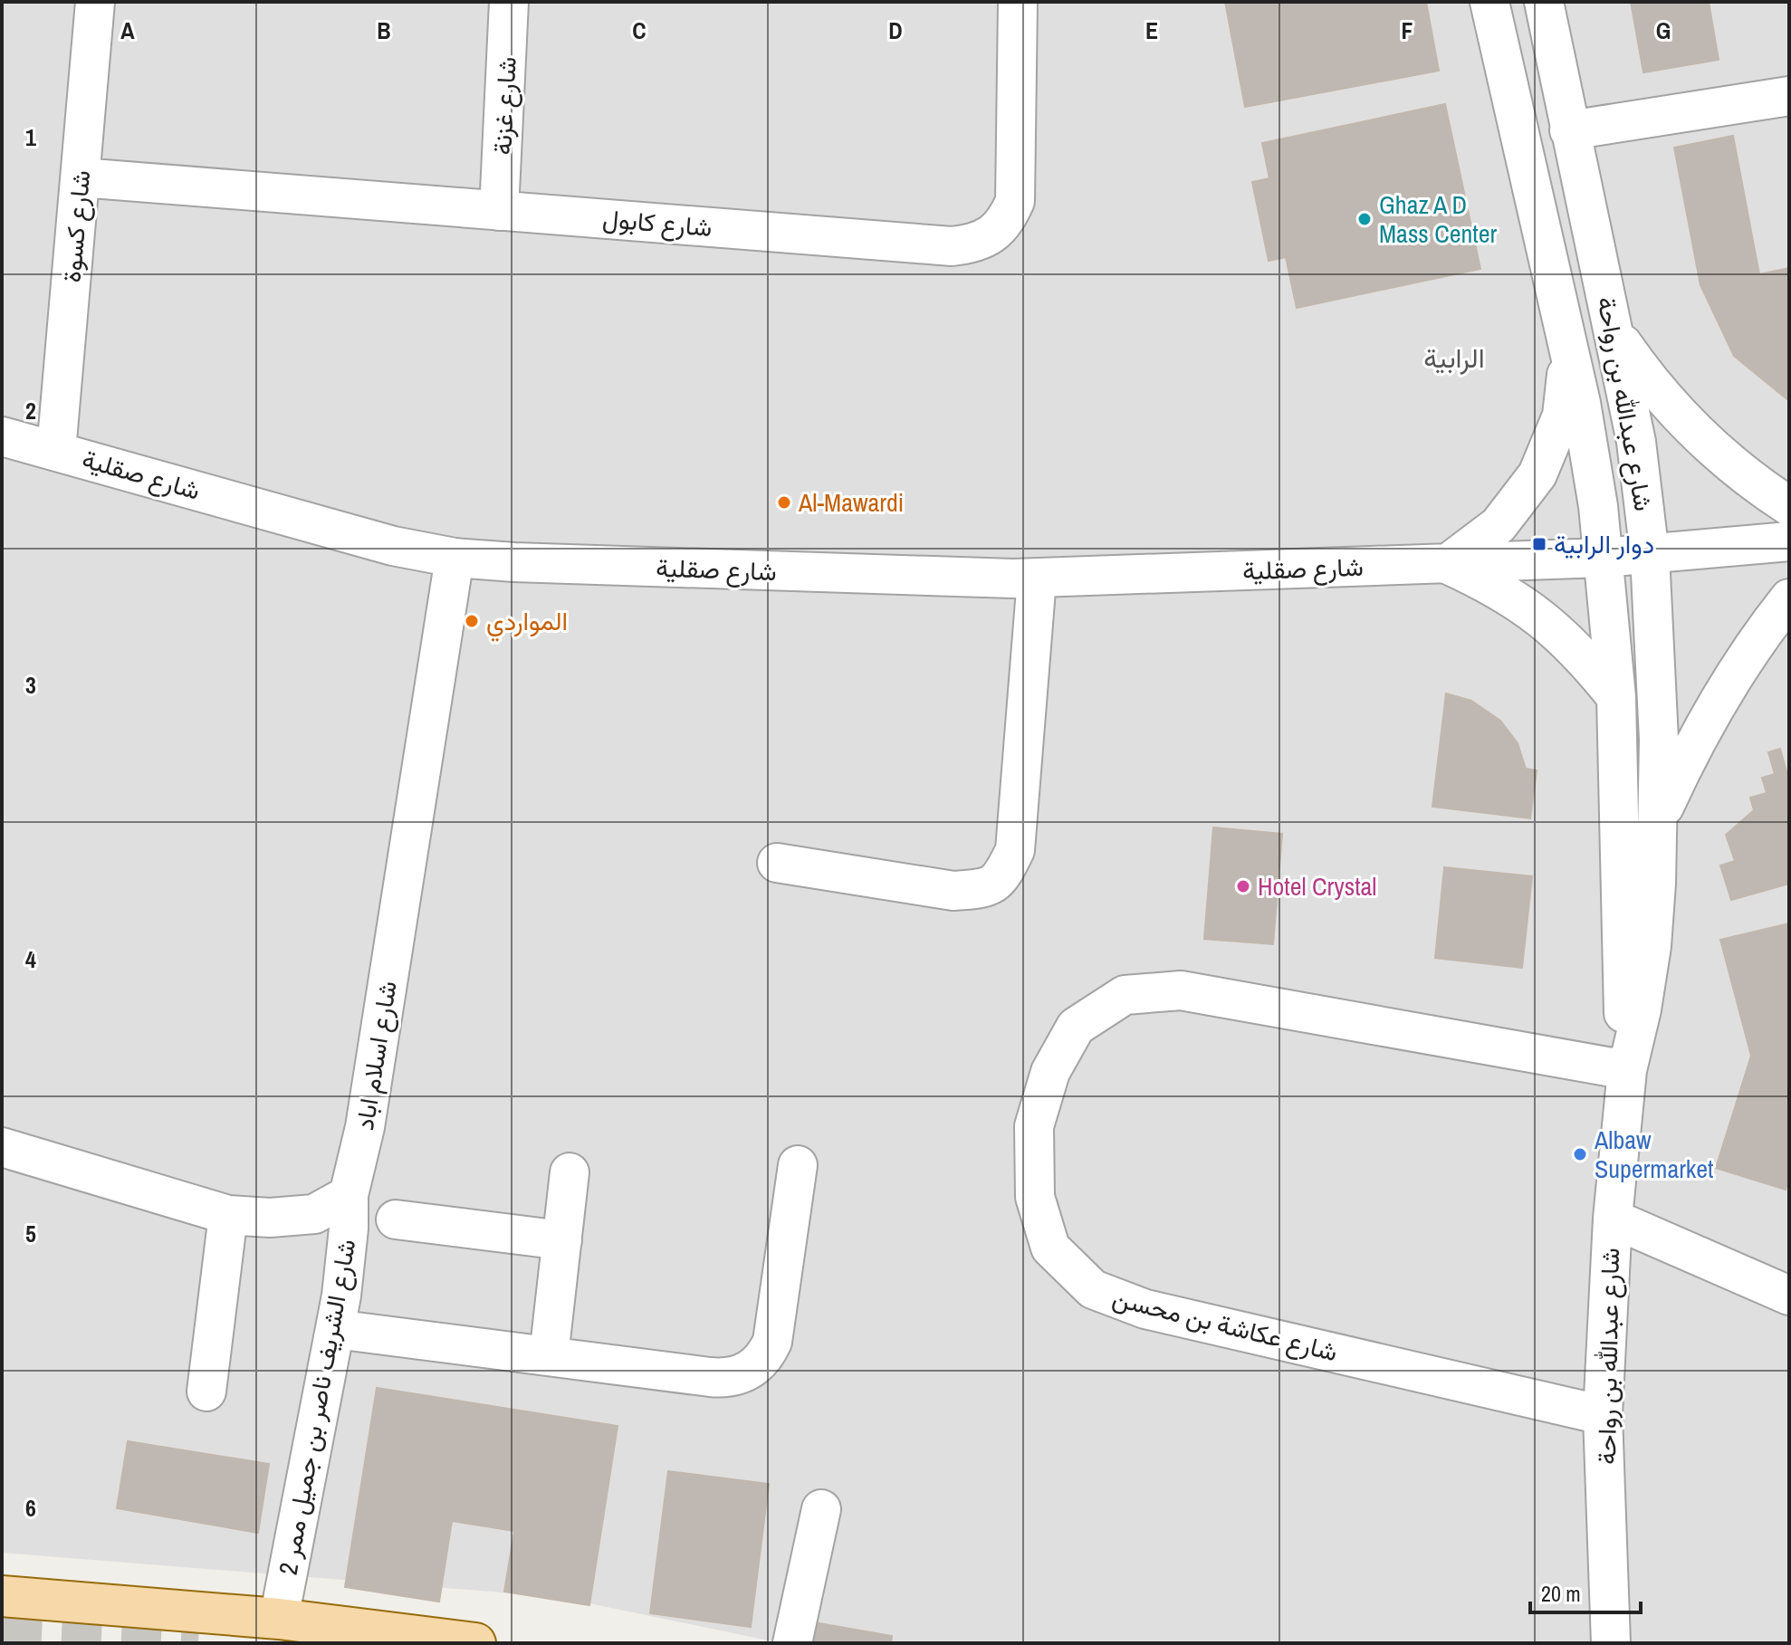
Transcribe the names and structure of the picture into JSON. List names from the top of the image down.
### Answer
{
  "streets": {
    "street": [
      "شارع غزنة",
      "شارع كابول",
      "شارع كسوة",
      "شارع عبدالله بن رواحة",
      "شارع صقلية",
      "شارع اسلام اباد",
      "شارع عكاشة بن محسن",
      "شارع الشريف ناصر بن جميل ممر 2"
    ]
  },
  "crossings": [
    ["شارع غزنة", "شارع كابول"],
    ["شارع كابول", "شارع كسوة"],
    ["شارع كسوة", "شارع صقلية"],
    ["شارع عبدالله بن رواحة", "شارع صقلية"],
    ["شارع عبدالله بن رواحة", "شارع عكاشة بن محسن"],
    ["شارع صقلية", "شارع اسلام اباد"],
    ["شارع اسلام اباد", "شارع الشريف ناصر بن جميل ممر 2"]
  ],
  "districts": ["الرابية"],
  "places": {
    "other": [
      "Ghaz A D Mass Center",
      "Al-Mawardi",
      "المواردي",
      "Hotel Crystal",
      "Albaw Supermarket"
    ],
    "transit": ["دوار الرابية"]
  },
  "scale_bar": "20 m",
  "grid": {
    "columns": [
      "A",
      "B",
      "C",
      "D",
      "E",
      "F",
      "G"
    ],
    "rows": [
      "1",
      "2",
      "3",
      "4",
      "5",
      "6"
    ]
  }
}
